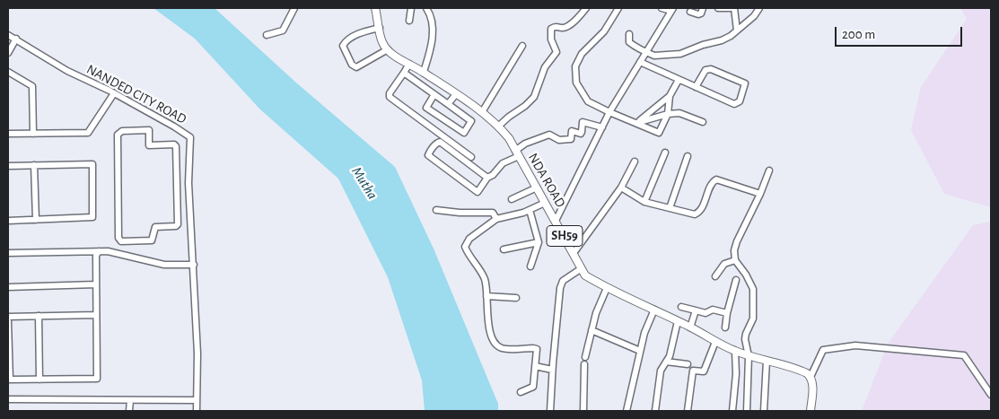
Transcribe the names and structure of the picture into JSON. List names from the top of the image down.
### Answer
{
  "streets": {
    "main road": ["NDA ROAD", "SH59"],
    "street": ["NANDED CITY ROAD"]
  },
  "water": ["Mutha"],
  "scale_bar": "200 m"
}
